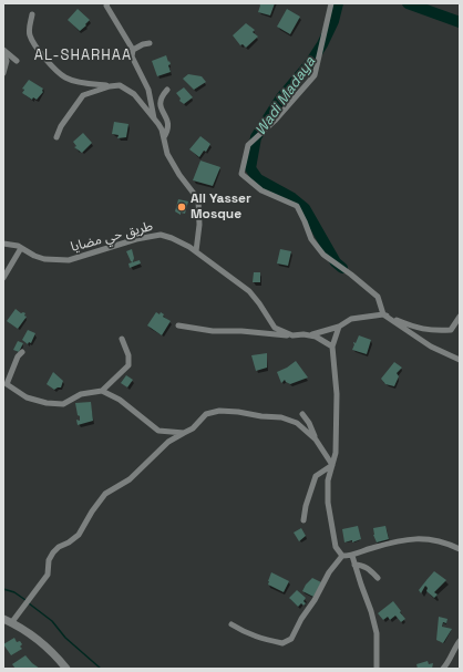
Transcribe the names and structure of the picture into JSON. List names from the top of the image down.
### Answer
{
  "streets": {
    "street": ["طريق حي مضايا"]
  },
  "districts": ["AL-SHARHAA"],
  "water": ["Wadi Madaya"],
  "places": ["All Yasser Mosque"]
}
